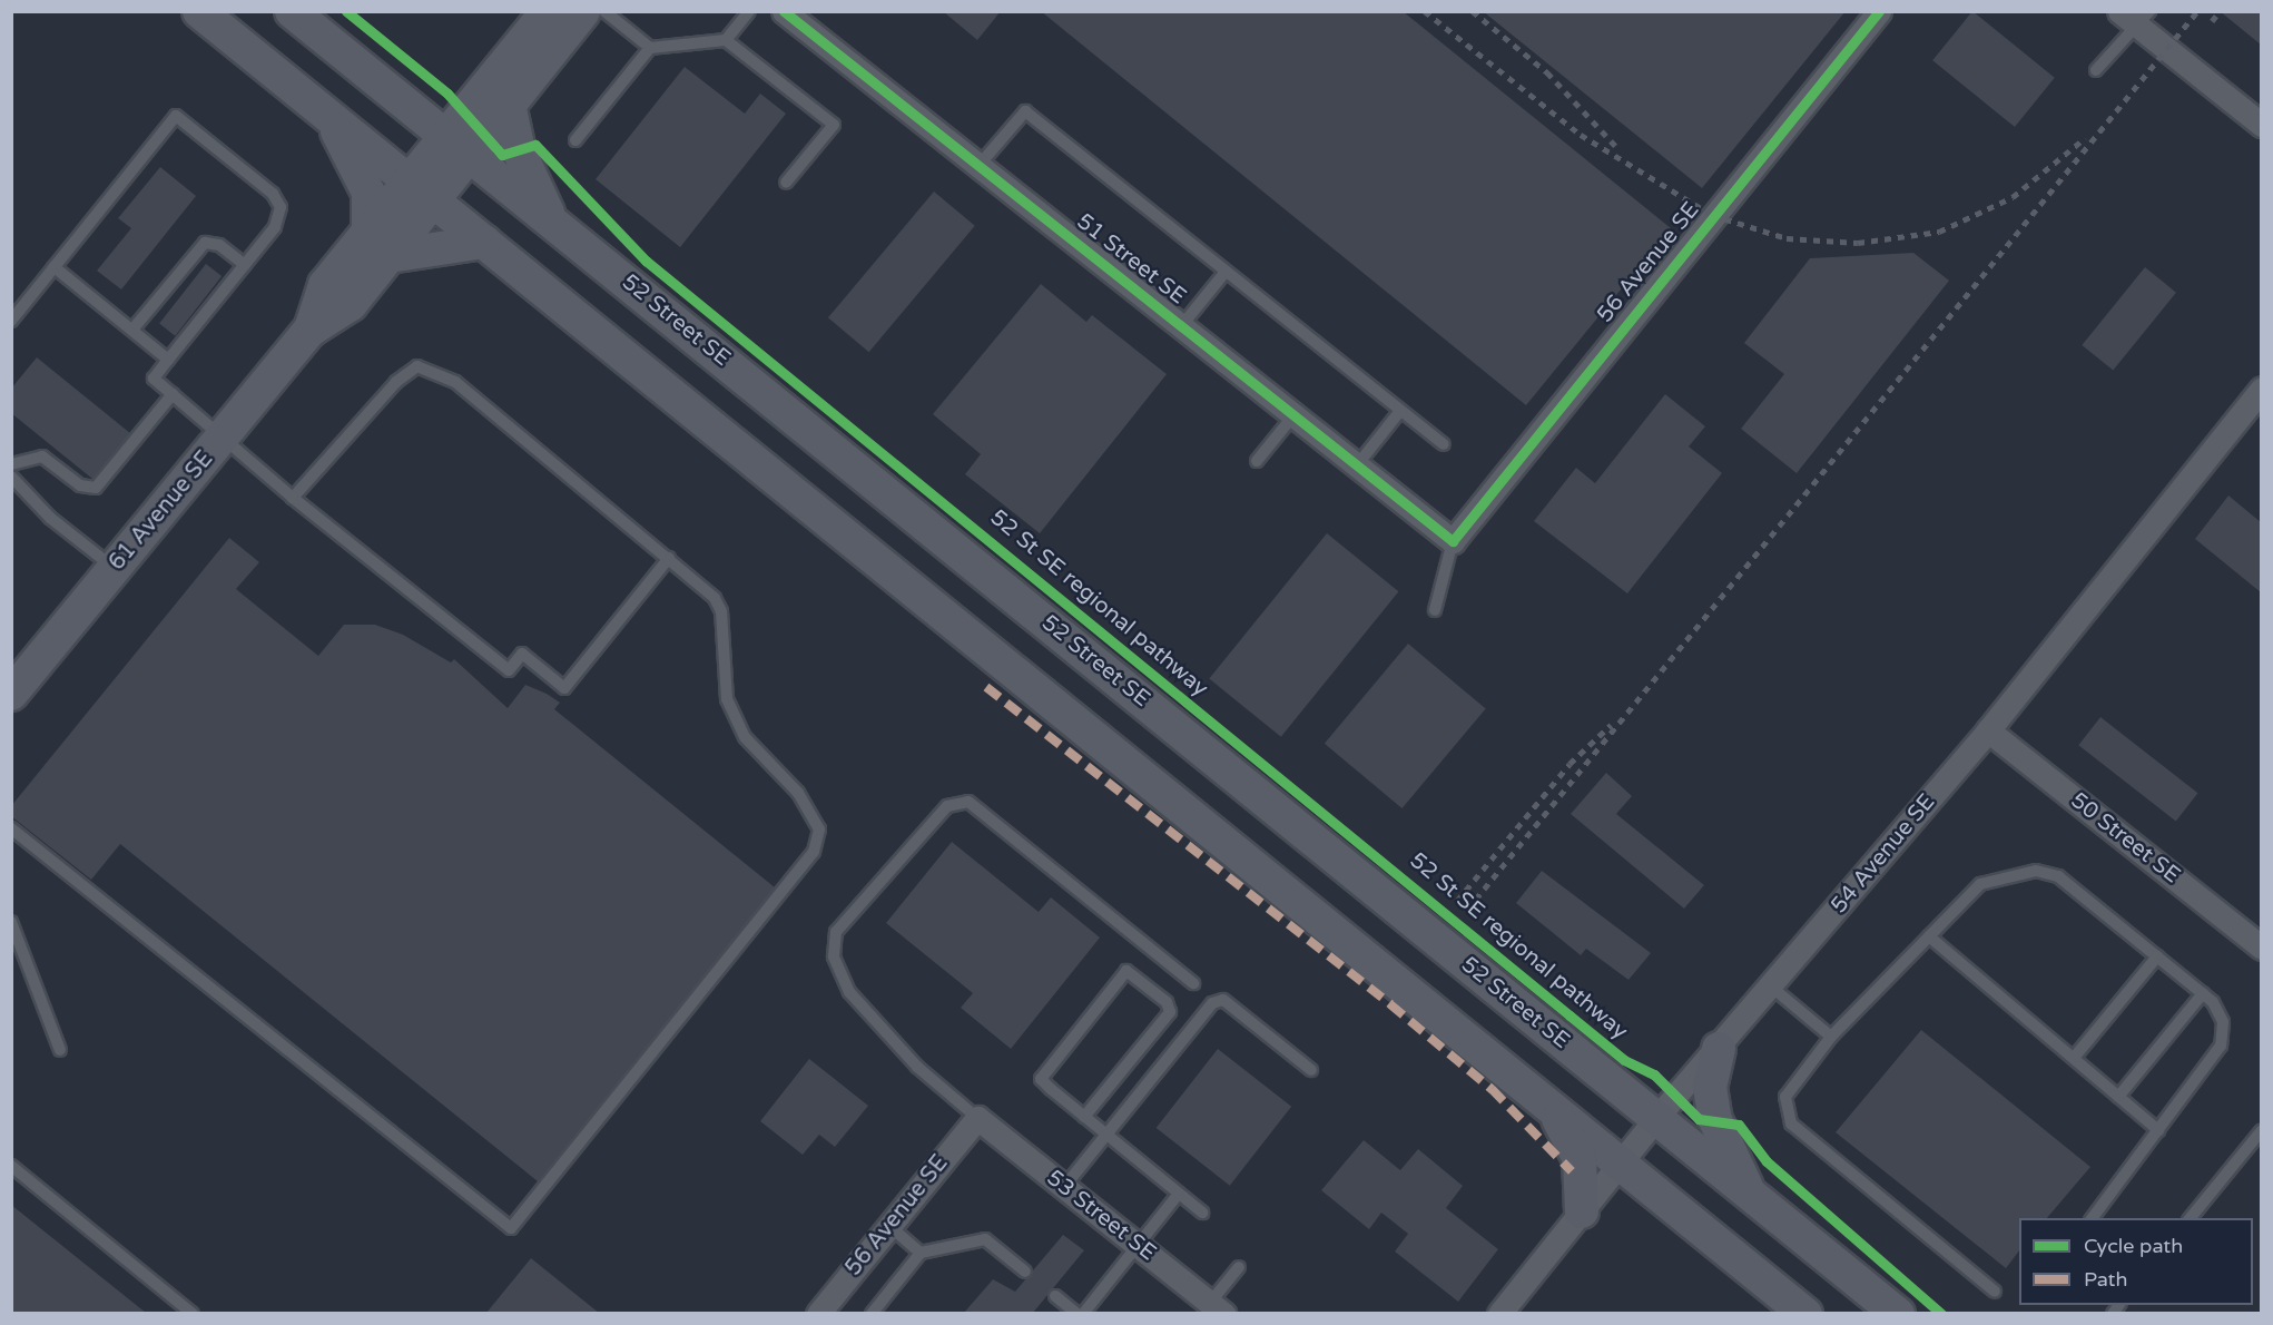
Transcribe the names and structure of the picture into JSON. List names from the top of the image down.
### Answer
{
  "streets": {
    "main road": ["52 Street SE", "61 Avenue SE"],
    "street": [
      "51 Street SE",
      "56 Avenue SE",
      "50 Street SE",
      "54 Avenue SE",
      "53 Street SE"
    ],
    "cycle path": ["52 St SE regional pathway"]
  },
  "crossings": [
    ["51 Street SE", "56 Avenue SE"],
    ["56 Avenue SE", "53 Street SE"],
    ["52 Street SE", "61 Avenue SE"],
    ["52 Street SE", "54 Avenue SE"],
    ["50 Street SE", "54 Avenue SE"]
  ],
  "legend": ["Cycle path", "Path"]
}
